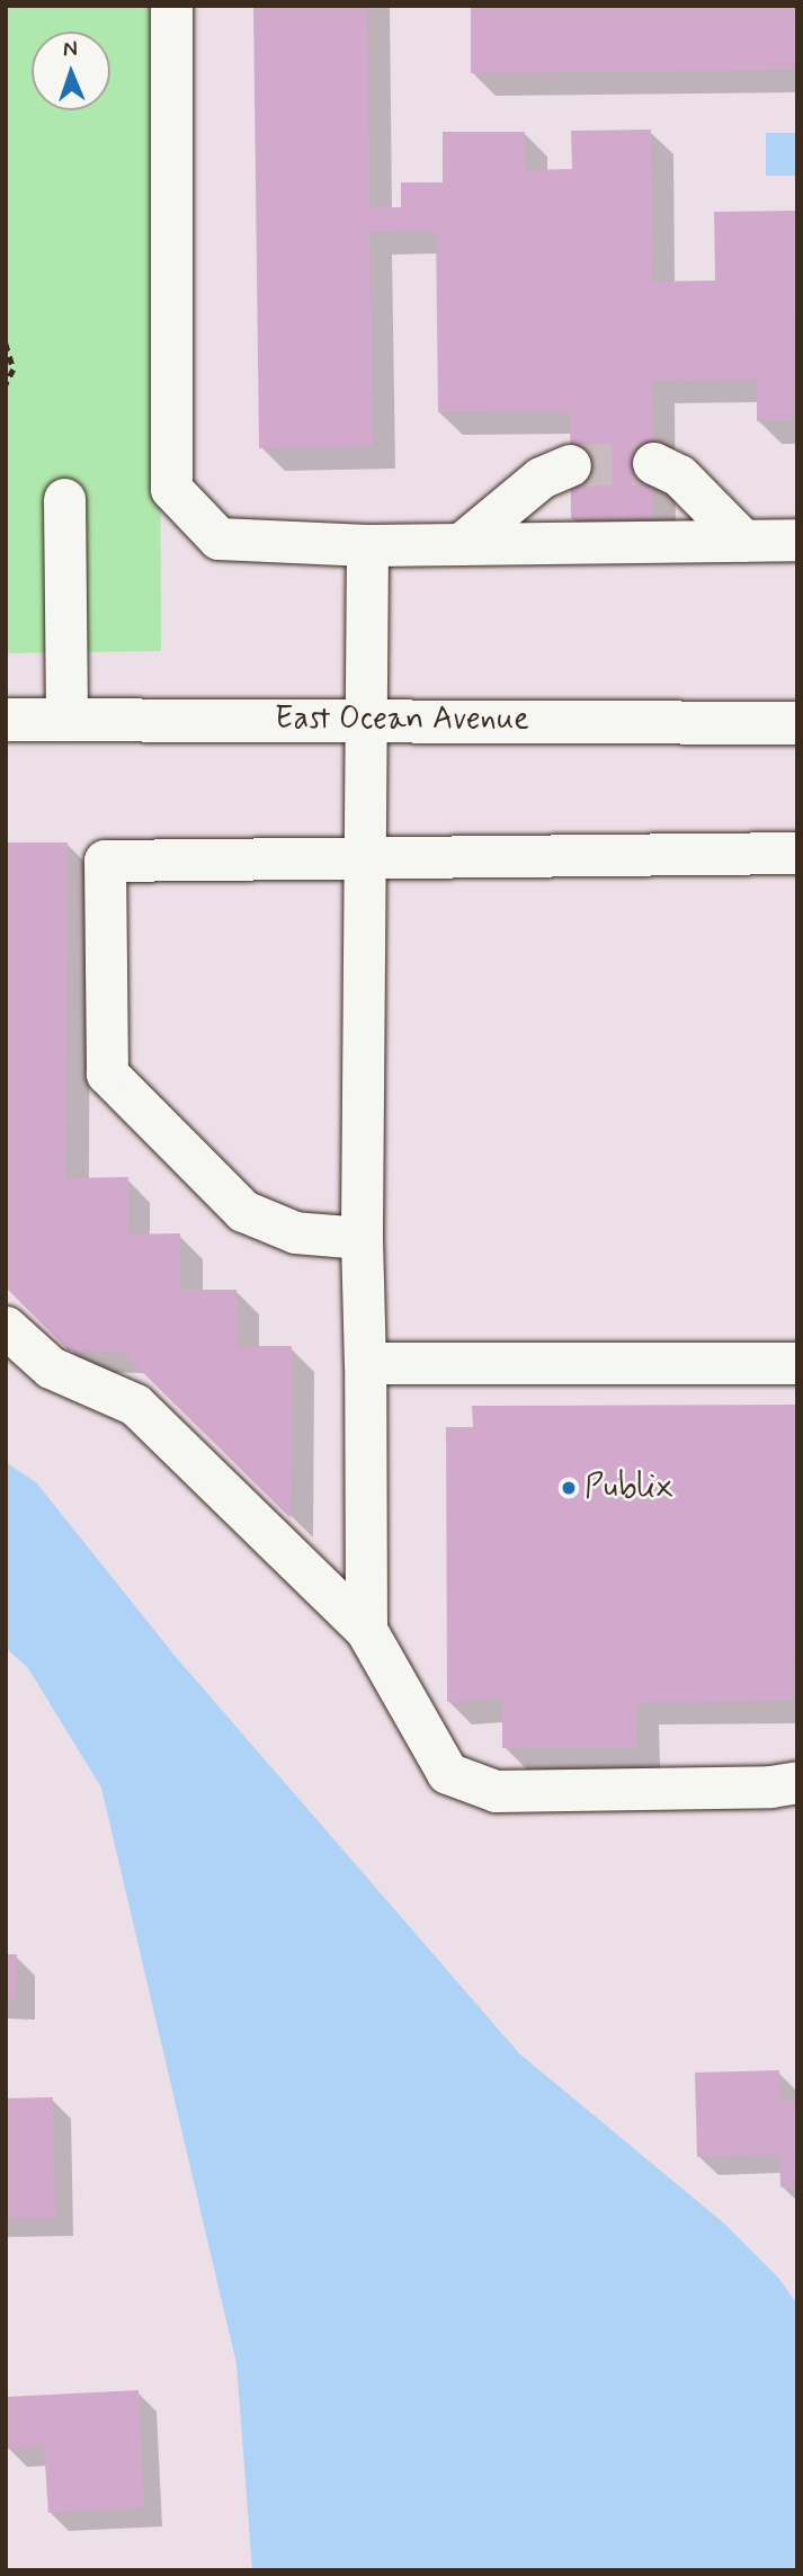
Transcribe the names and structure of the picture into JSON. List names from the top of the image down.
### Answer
{
  "streets": {
    "main road": ["East Ocean Avenue"]
  },
  "places": ["Publix"],
  "north": "top"
}
